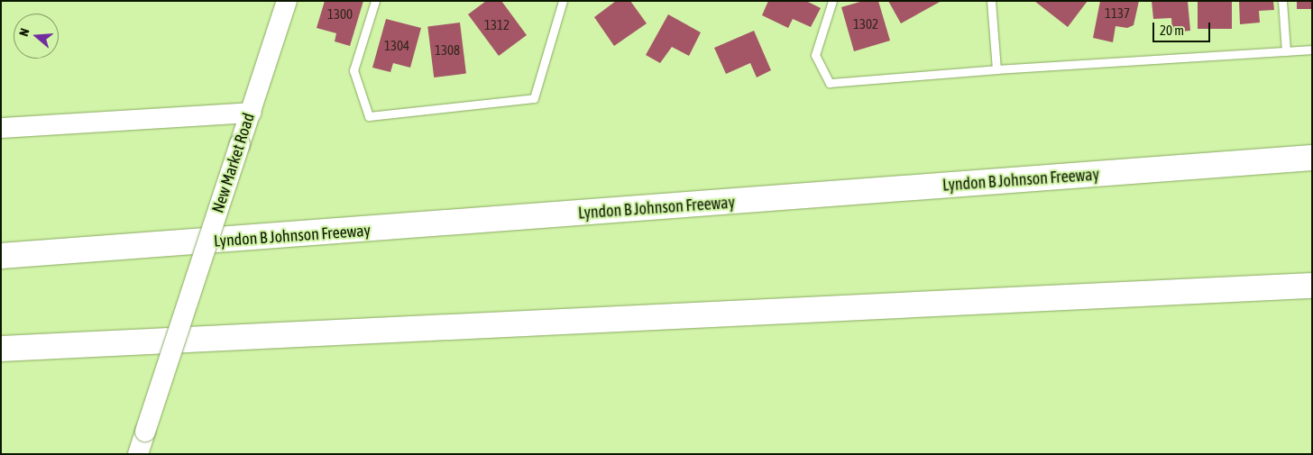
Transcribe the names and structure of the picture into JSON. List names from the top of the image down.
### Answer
{
  "streets": {
    "highway": ["Lyndon B Johnson Freeway"],
    "street": ["New Market Road"]
  },
  "house_numbers": [
    "1137",
    "1300",
    "1302",
    "1312",
    "1304",
    "1308"
  ],
  "scale_bar": "20 m",
  "north": "left"
}
